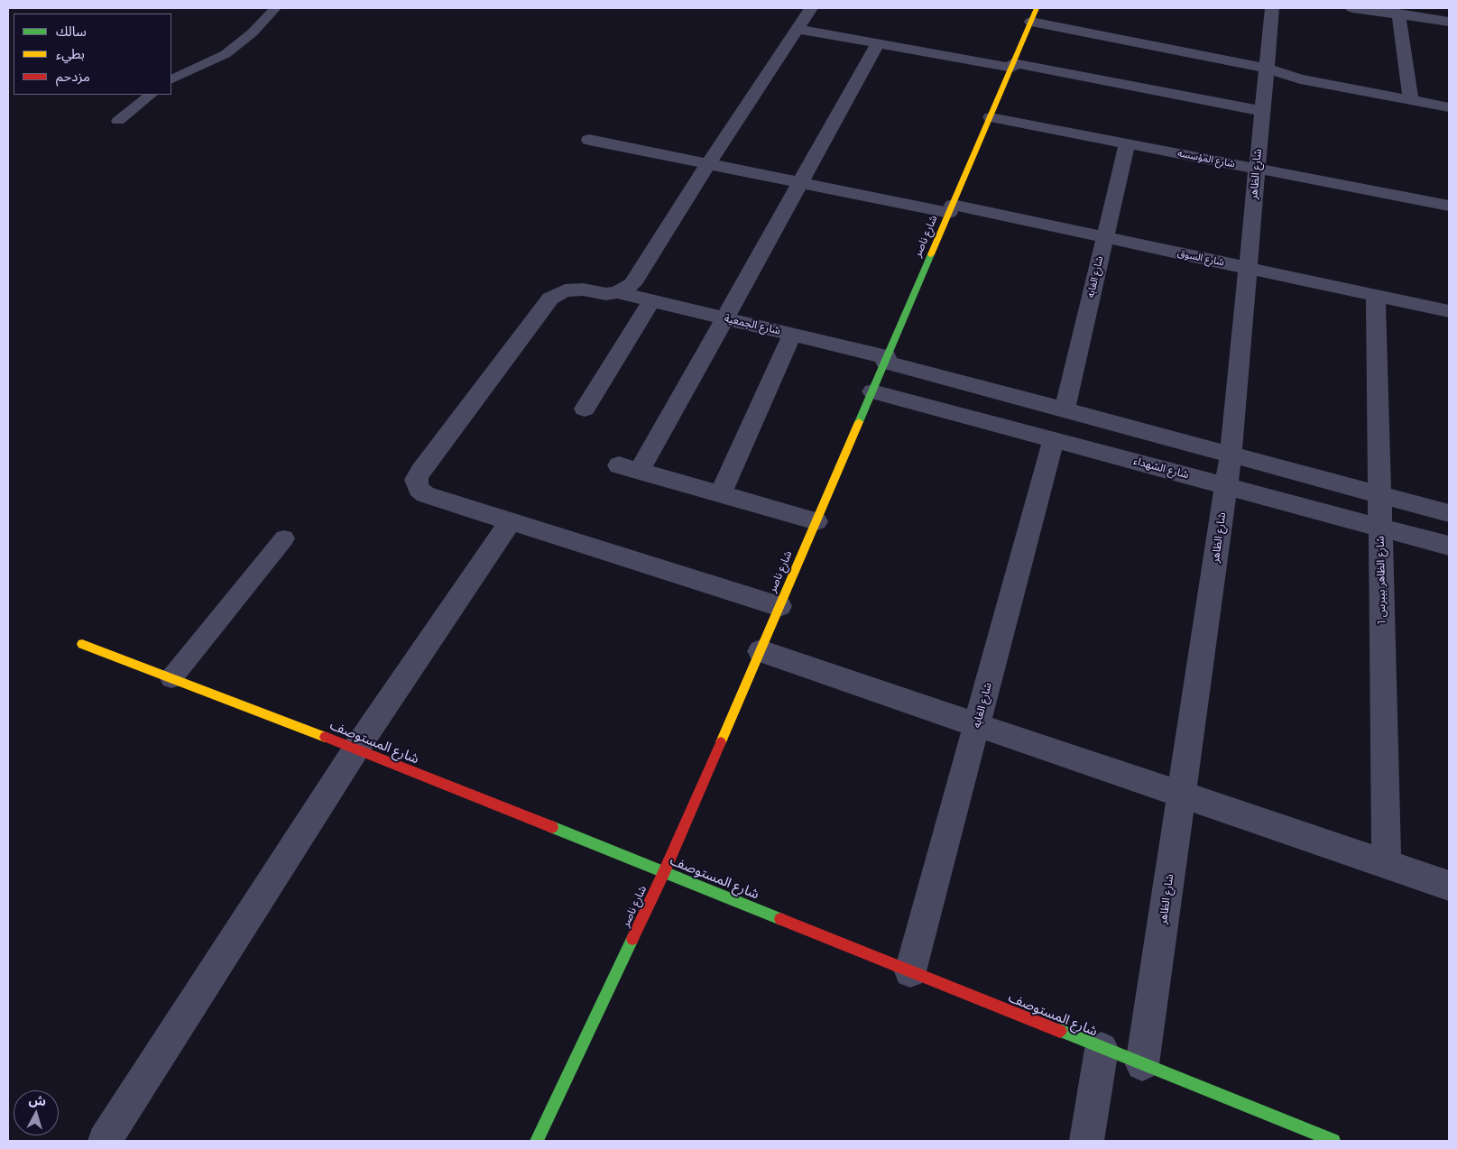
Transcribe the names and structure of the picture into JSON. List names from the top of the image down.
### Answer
{
  "streets": {
    "street": [
      "شارع المؤسسه",
      "شارع الظاهر",
      "شارع ناصر",
      "شارع السوق",
      "شارع الغابه",
      "شارع الجمعية",
      "شارع الشهداء",
      "شارع الظاهر بيبرس 1",
      "شارع المستوصف"
    ]
  },
  "crossings": [
    ["شارع المؤسسه", "شارع الظاهر"],
    ["شارع المؤسسه", "شارع ناصر"],
    ["شارع المؤسسه", "شارع الغابه"],
    ["شارع الظاهر", "شارع السوق"],
    ["شارع الظاهر", "شارع الشهداء"],
    ["شارع الظاهر", "شارع المستوصف"],
    ["شارع ناصر", "شارع السوق"],
    ["شارع ناصر", "شارع الجمعية"],
    ["شارع ناصر", "شارع الشهداء"],
    ["شارع ناصر", "شارع المستوصف"],
    ["شارع السوق", "شارع الغابه"],
    ["شارع السوق", "شارع الظاهر بيبرس 1"],
    ["شارع الغابه", "شارع الشهداء"],
    ["شارع الغابه", "شارع المستوصف"],
    ["شارع الشهداء", "شارع الظاهر بيبرس 1"]
  ],
  "legend": ["سالك", "بطيء", "مزدحم"],
  "north": "top"
}
